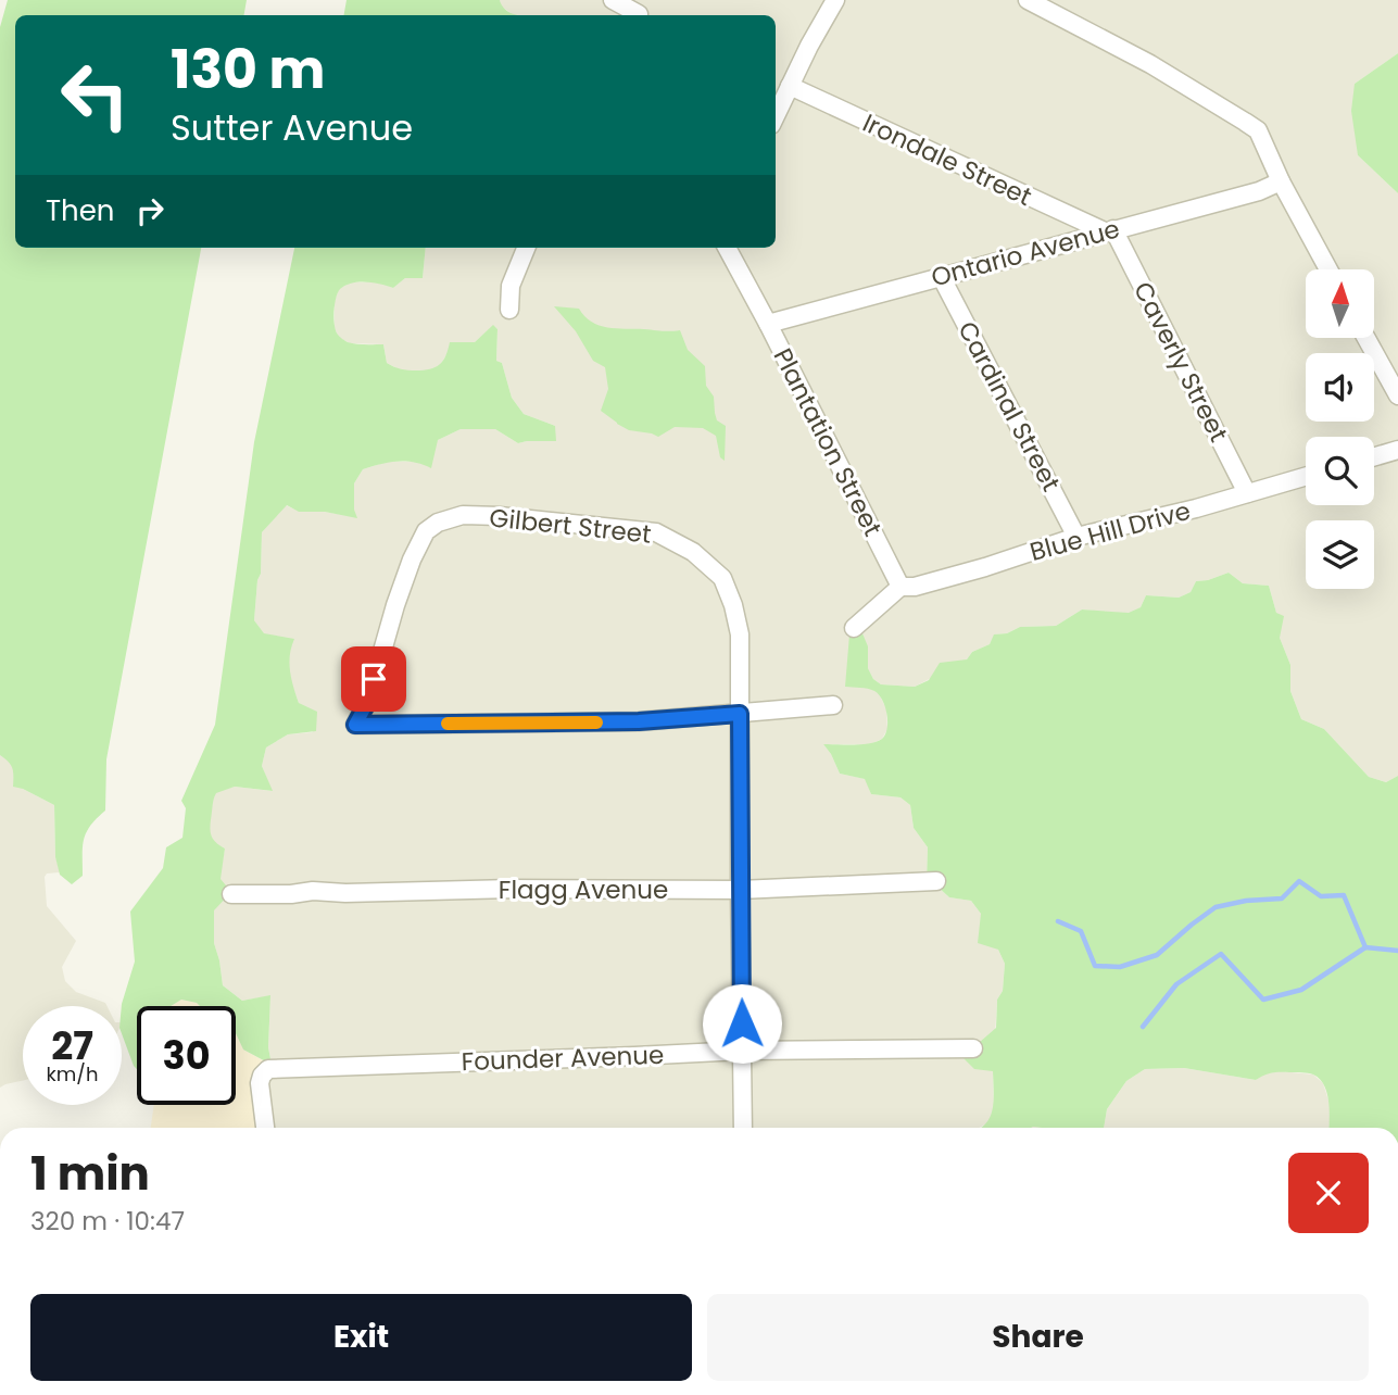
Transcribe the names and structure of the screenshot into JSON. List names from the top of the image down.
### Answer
{
  "streets": {
    "street": [
      "Irondale Street",
      "Ontario Avenue",
      "Caverly Street",
      "Cardinal Street",
      "Plantation Street",
      "Gilbert Street",
      "Blue Hill Drive",
      "Flagg Avenue",
      "Founder Avenue"
    ]
  },
  "crossings": [
    ["Irondale Street", "Ontario Avenue"],
    ["Irondale Street", "Caverly Street"],
    ["Ontario Avenue", "Caverly Street"],
    ["Ontario Avenue", "Cardinal Street"],
    ["Ontario Avenue", "Plantation Street"],
    ["Caverly Street", "Blue Hill Drive"],
    ["Cardinal Street", "Blue Hill Drive"],
    ["Plantation Street", "Blue Hill Drive"],
    ["Gilbert Street", "Flagg Avenue"],
    ["Gilbert Street", "Founder Avenue"]
  ],
  "north": "top",
  "page": {
    "turn": ["130 m", "Sutter Avenue"],
    "then": "Then",
    "speed": "27 km/h",
    "limit": "30",
    "heading": ["1 min", "320 m · 10:47"],
    "buttons": ["Exit", "Share"]
  }
}
